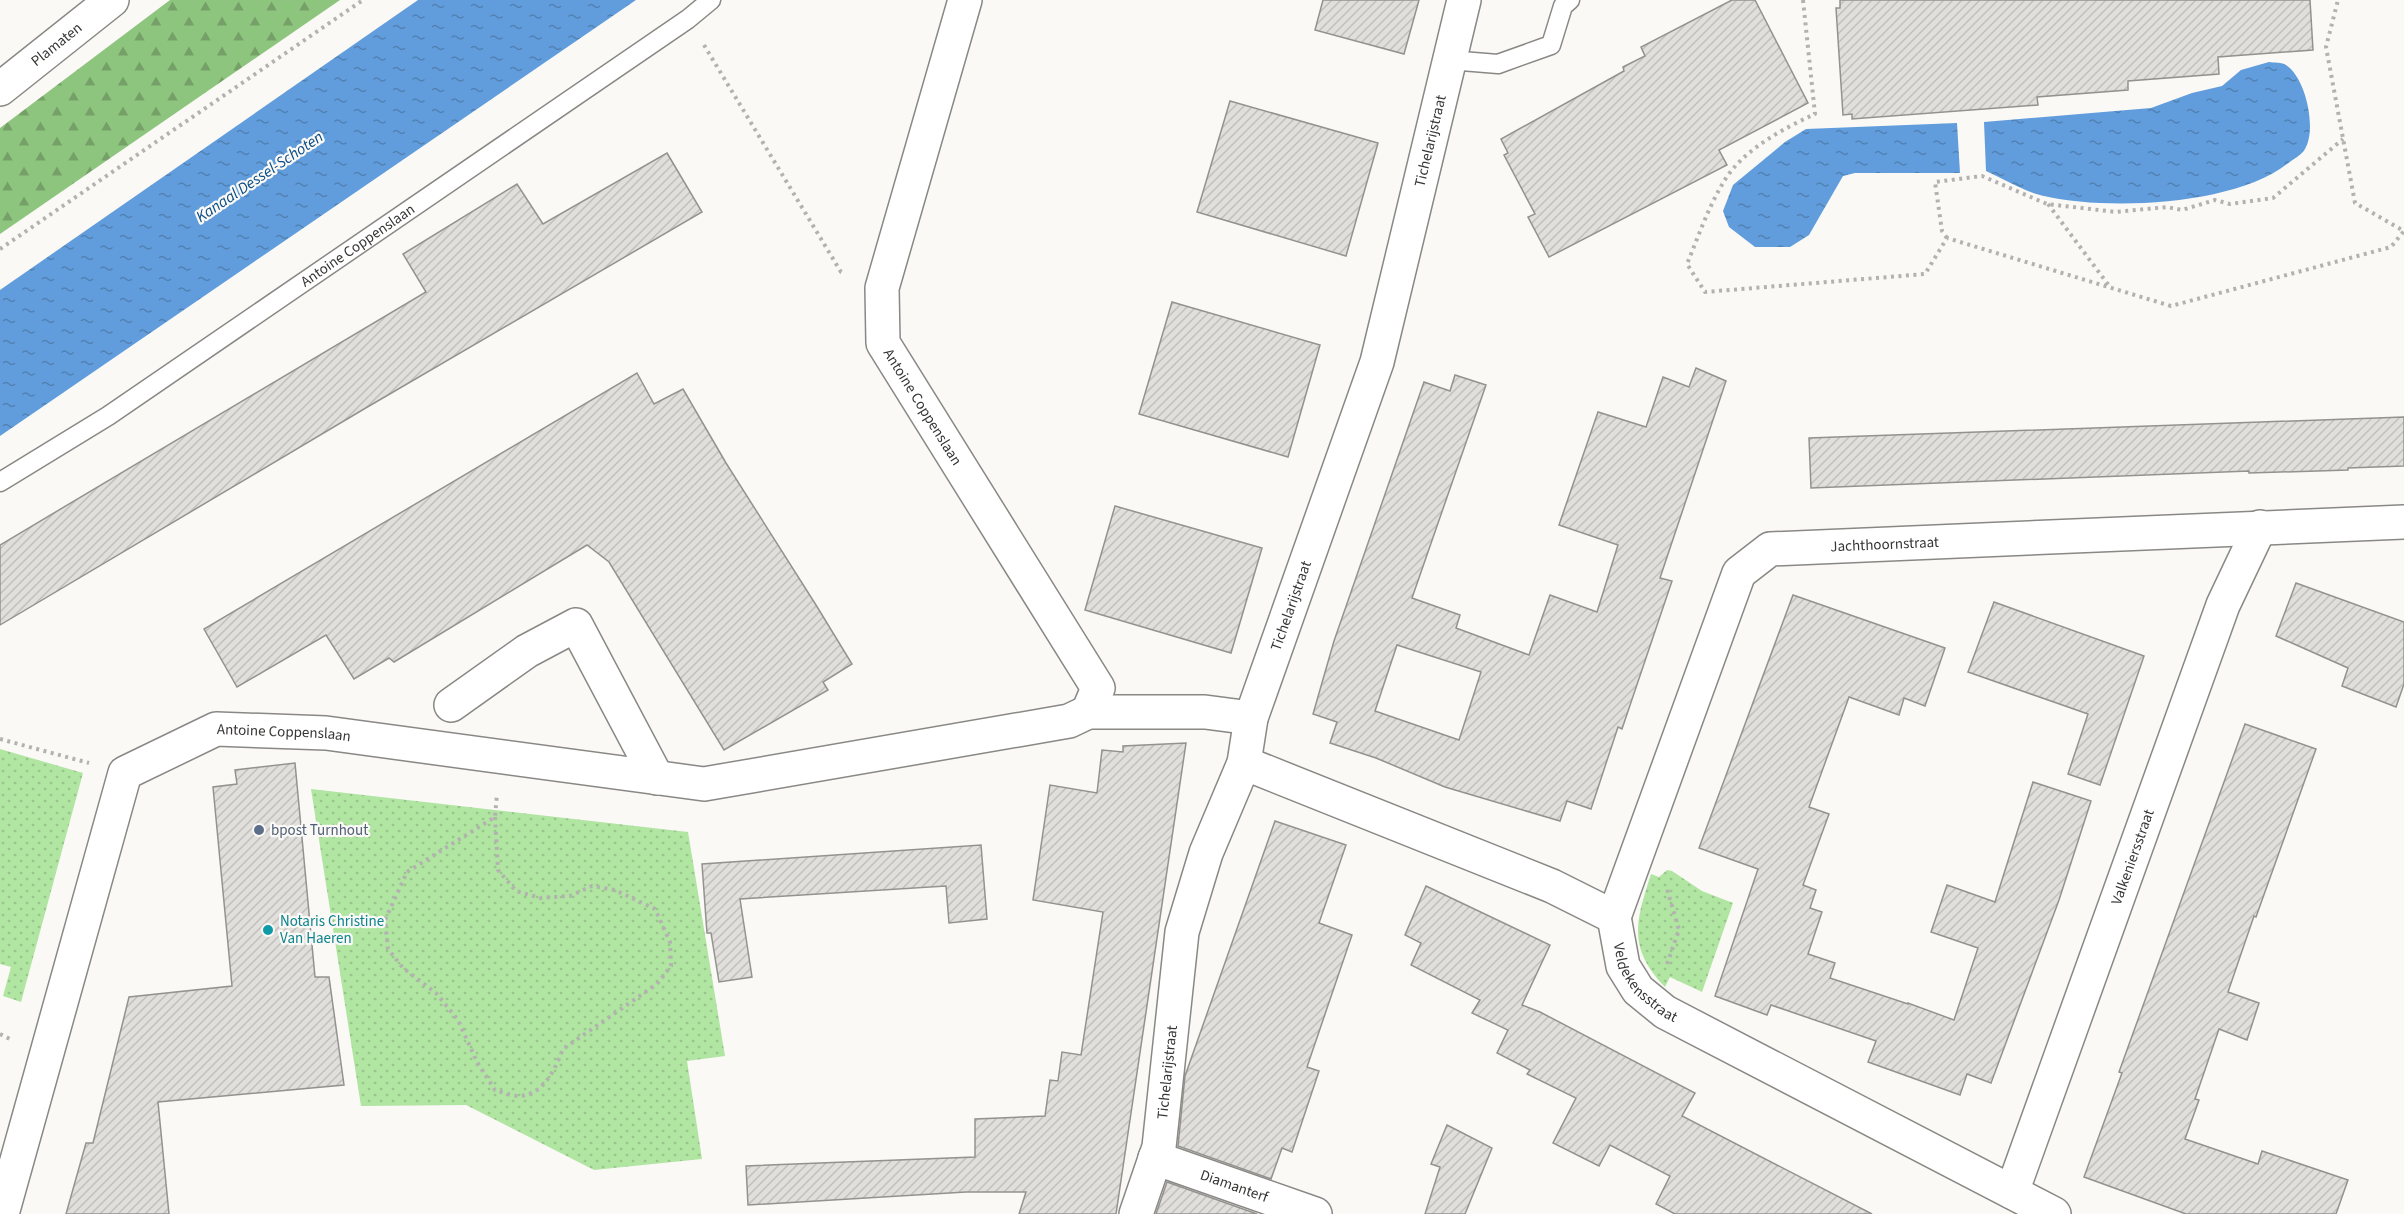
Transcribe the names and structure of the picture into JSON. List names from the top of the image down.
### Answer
{
  "streets": {
    "street": [
      "Plamaten",
      "Tichelarijstraat",
      "Antoine Coppenslaan",
      "Jachthoornstraat",
      "Valkeniersstraat",
      "Veldekensstraat",
      "Diamanterf"
    ]
  },
  "crossings": [
    ["Tichelarijstraat", "Antoine Coppenslaan"],
    ["Tichelarijstraat", "Veldekensstraat"],
    ["Tichelarijstraat", "Diamanterf"],
    ["Jachthoornstraat", "Valkeniersstraat"],
    ["Jachthoornstraat", "Veldekensstraat"],
    ["Valkeniersstraat", "Veldekensstraat"]
  ],
  "water": ["Kanaal Dessel-Schoten"],
  "places": ["bpost Turnhout", "Notaris Christine Van Haeren"]
}
